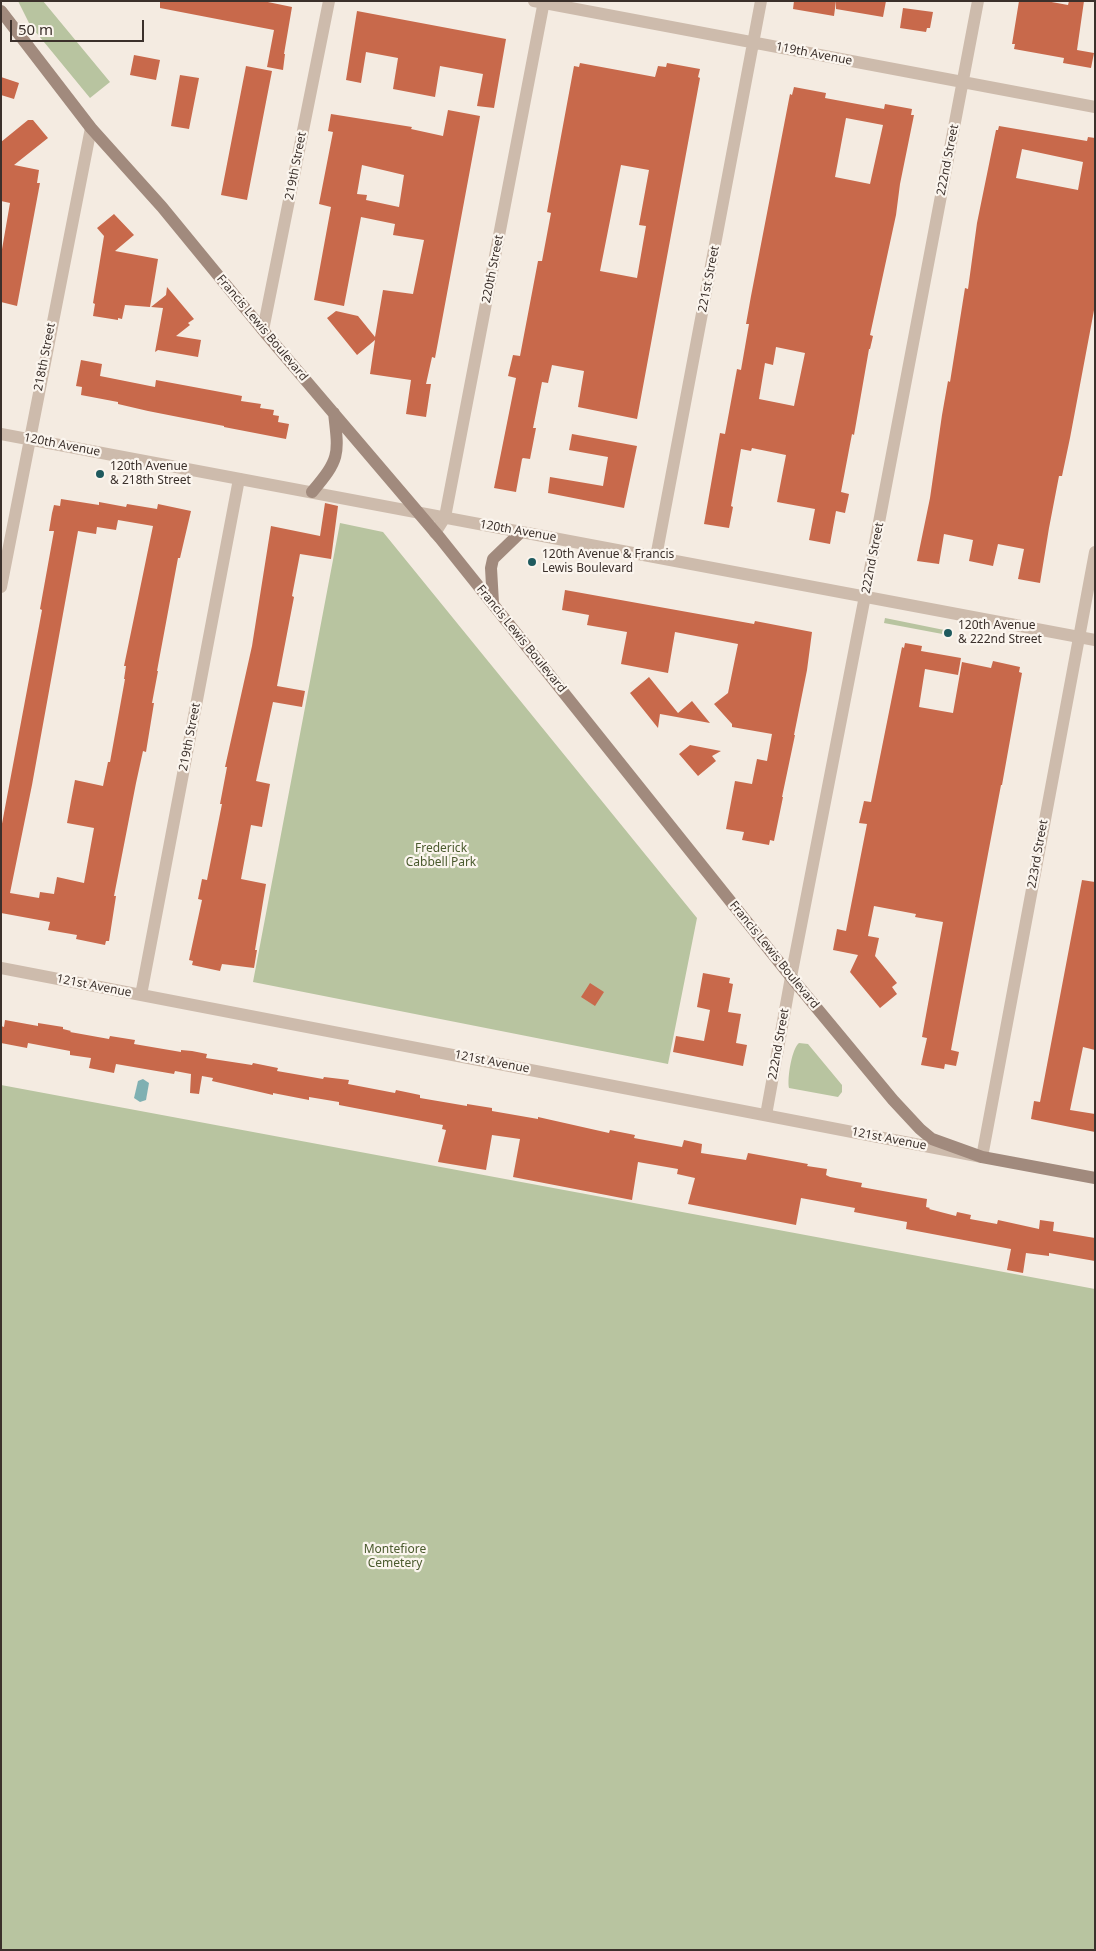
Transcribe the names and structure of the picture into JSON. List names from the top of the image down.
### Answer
{
  "streets": {
    "main road": ["Francis Lewis Boulevard"],
    "street": [
      "119th Avenue",
      "222nd Street",
      "219th Street",
      "220th Street",
      "221st Street",
      "218th Street",
      "120th Avenue",
      "223rd Street",
      "121st Avenue"
    ]
  },
  "crossings": [
    ["119th Avenue", "222nd Street"],
    ["119th Avenue", "220th Street"],
    ["119th Avenue", "221st Street"],
    ["222nd Street", "Francis Lewis Boulevard"],
    ["222nd Street", "120th Avenue"],
    ["222nd Street", "121st Avenue"],
    ["219th Street", "Francis Lewis Boulevard"],
    ["219th Street", "120th Avenue"],
    ["219th Street", "121st Avenue"],
    ["220th Street", "Francis Lewis Boulevard"],
    ["220th Street", "120th Avenue"],
    ["221st Street", "120th Avenue"],
    ["Francis Lewis Boulevard", "218th Street"],
    ["Francis Lewis Boulevard", "120th Avenue"],
    ["Francis Lewis Boulevard", "223rd Street"],
    ["Francis Lewis Boulevard", "121st Avenue"],
    ["218th Street", "120th Avenue"],
    ["120th Avenue", "223rd Street"],
    ["223rd Street", "121st Avenue"]
  ],
  "parks": ["Frederick Cabbell Park", "Montefiore Cemetery"],
  "places": ["120th Avenue & 218th Street", "120th Avenue & Francis Lewis Boulevard", "120th Avenue & 222nd Street"],
  "scale_bar": "50 m"
}
